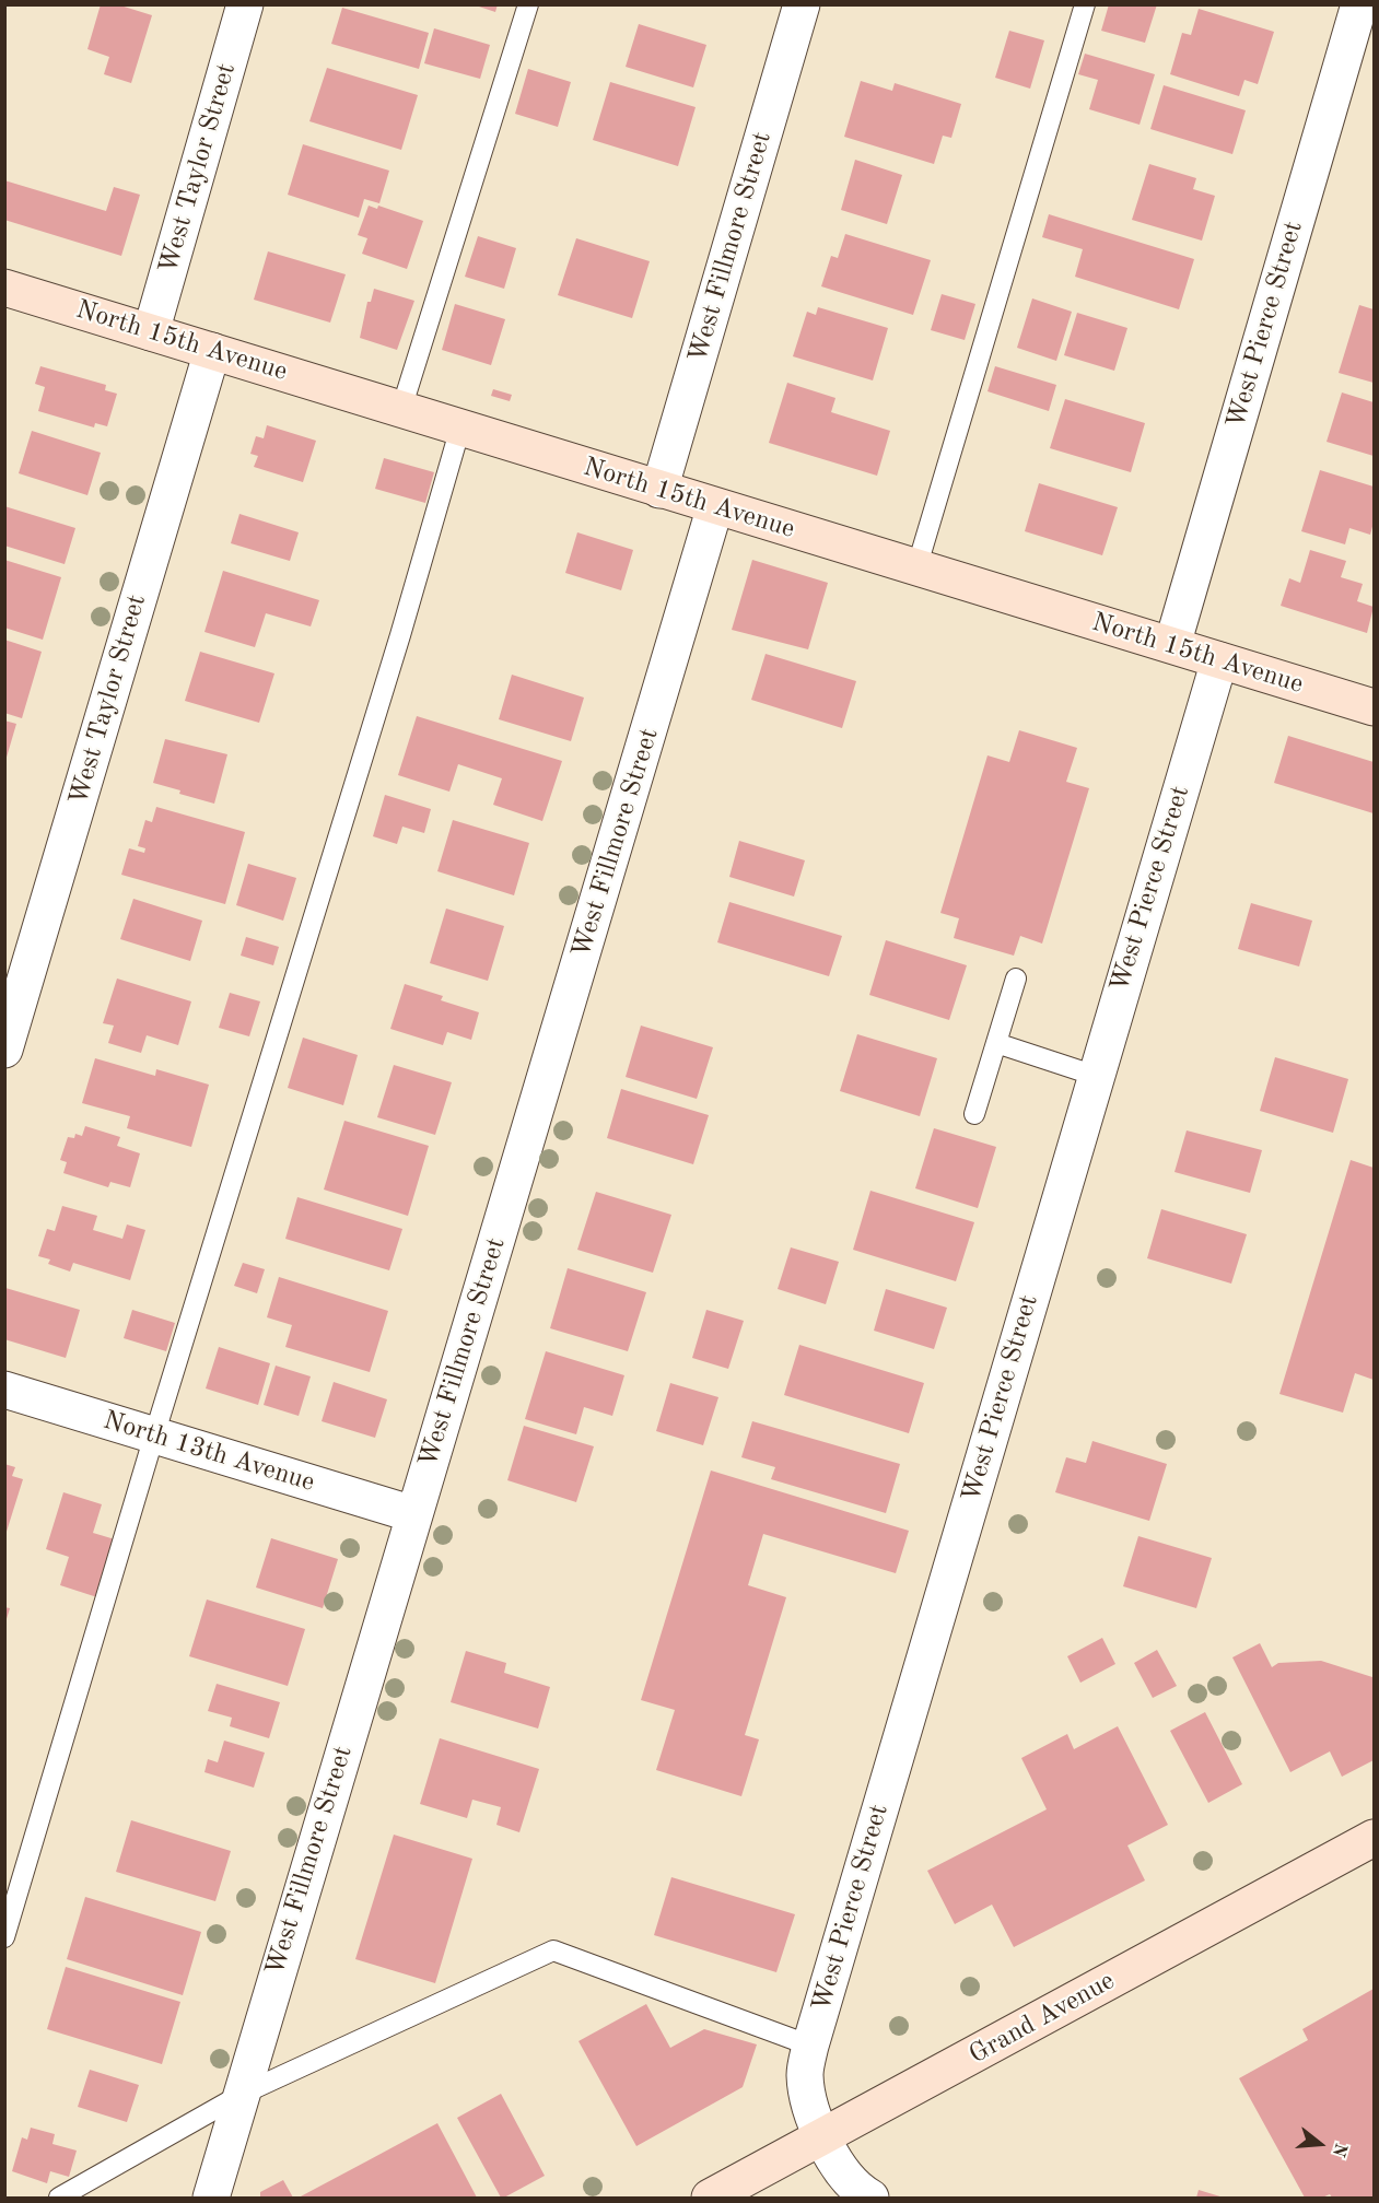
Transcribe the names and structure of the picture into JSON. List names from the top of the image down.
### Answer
{
  "streets": {
    "street": [
      "West Taylor Street",
      "West Fillmore Street",
      "West Pierce Street",
      "North 15th Avenue",
      "North 13th Avenue",
      "Grand Avenue"
    ]
  },
  "crossings": [
    ["West Taylor Street", "North 15th Avenue"],
    ["West Fillmore Street", "North 15th Avenue"],
    ["West Fillmore Street", "North 13th Avenue"],
    ["West Pierce Street", "North 15th Avenue"],
    ["West Pierce Street", "Grand Avenue"]
  ],
  "north": "right"
}
